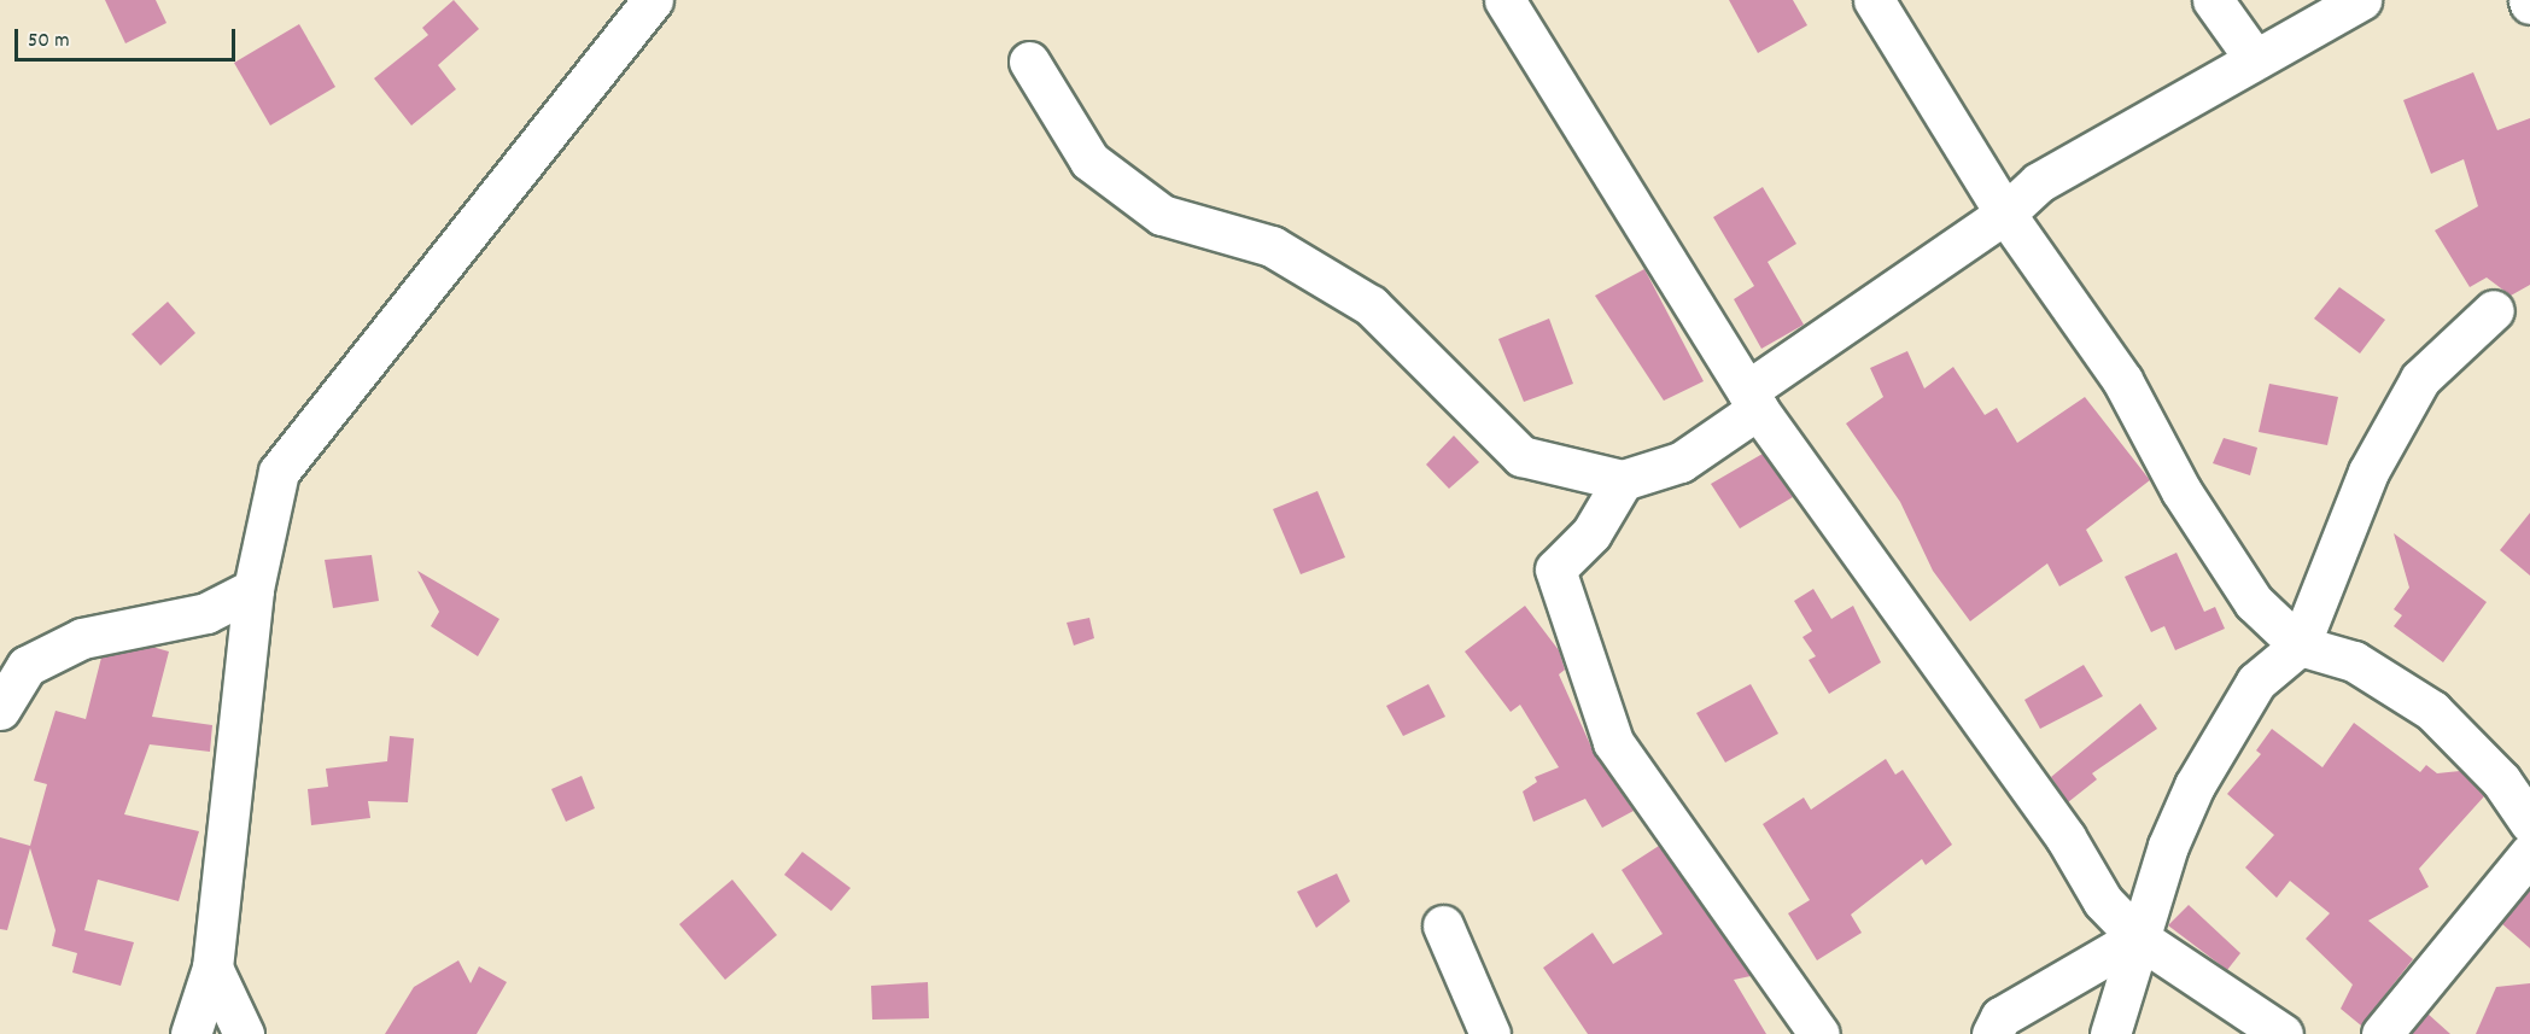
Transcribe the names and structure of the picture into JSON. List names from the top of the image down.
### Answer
{
  "scale_bar": "50 m"
}
